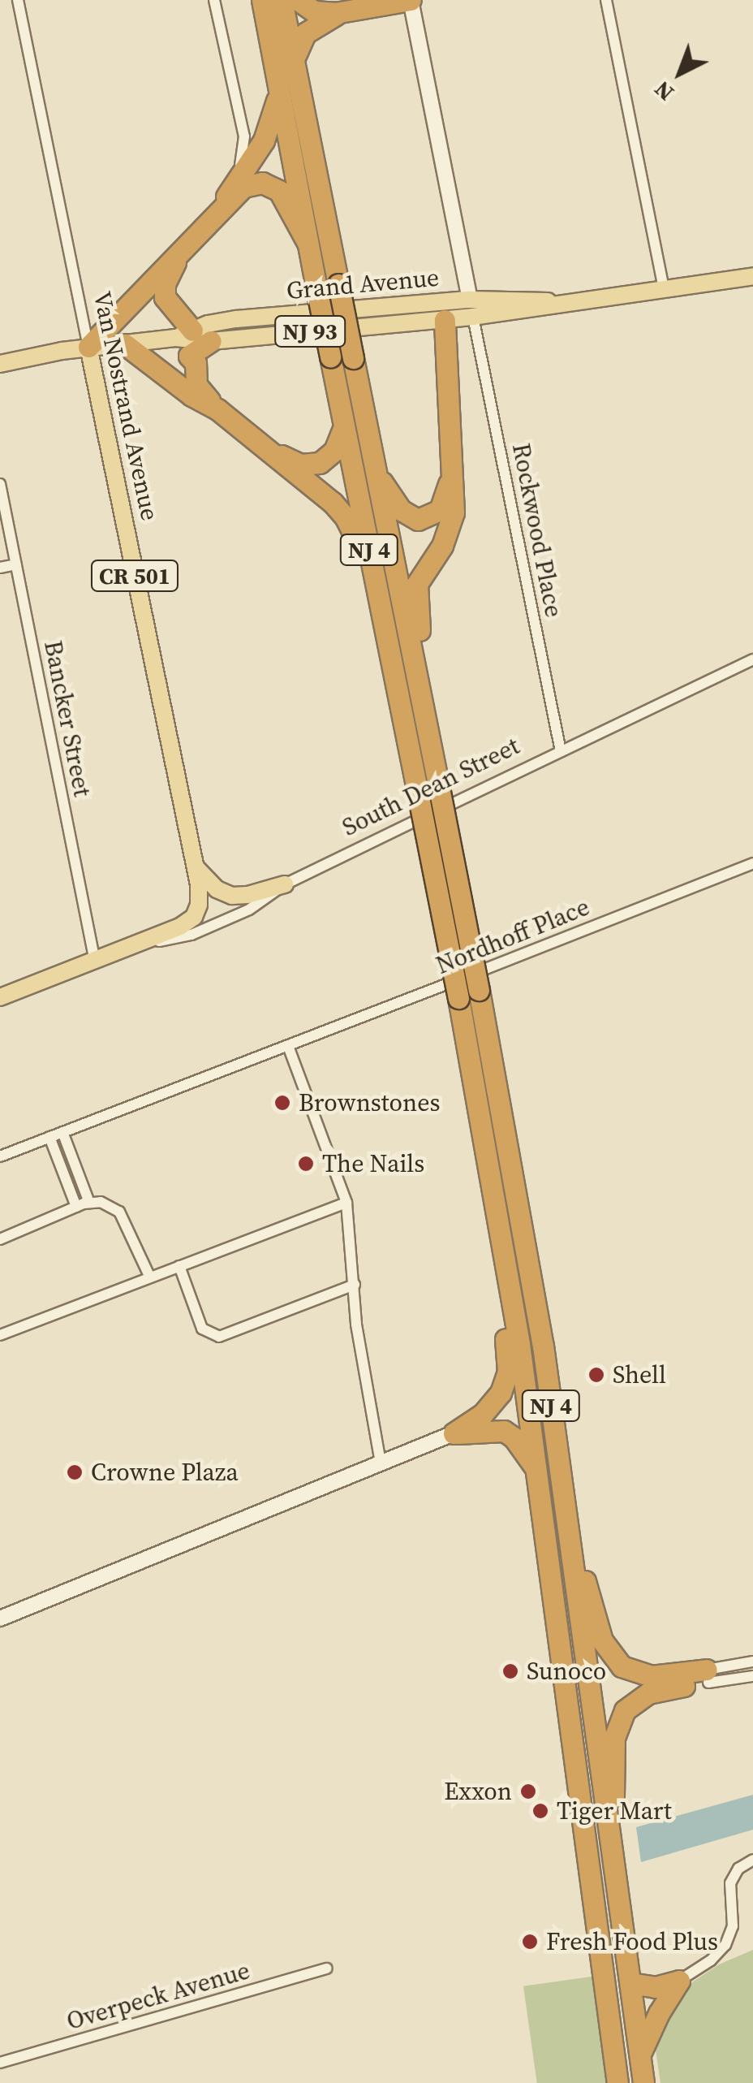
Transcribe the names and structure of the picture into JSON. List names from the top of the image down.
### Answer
{
  "streets": {
    "highway": ["NJ 4"],
    "main road": [
      "Grand Avenue",
      "NJ 93",
      "Van Nostrand Avenue",
      "CR 501",
      "South Dean Street"
    ],
    "street": [
      "Rockwood Place",
      "Bancker Street",
      "Nordhoff Place",
      "Overpeck Avenue"
    ]
  },
  "crossings": [
    ["Grand Avenue", "Van Nostrand Avenue"],
    ["Grand Avenue", "Rockwood Place"],
    ["Van Nostrand Avenue", "South Dean Street"],
    ["Rockwood Place", "South Dean Street"],
    ["Bancker Street", "South Dean Street"]
  ],
  "places": [
    "Brownstones",
    "The Nails",
    "Shell",
    "Crowne Plaza",
    "Sunoco",
    "Exxon",
    "Tiger Mart",
    "Fresh Food Plus"
  ],
  "north": "bottom left"
}
